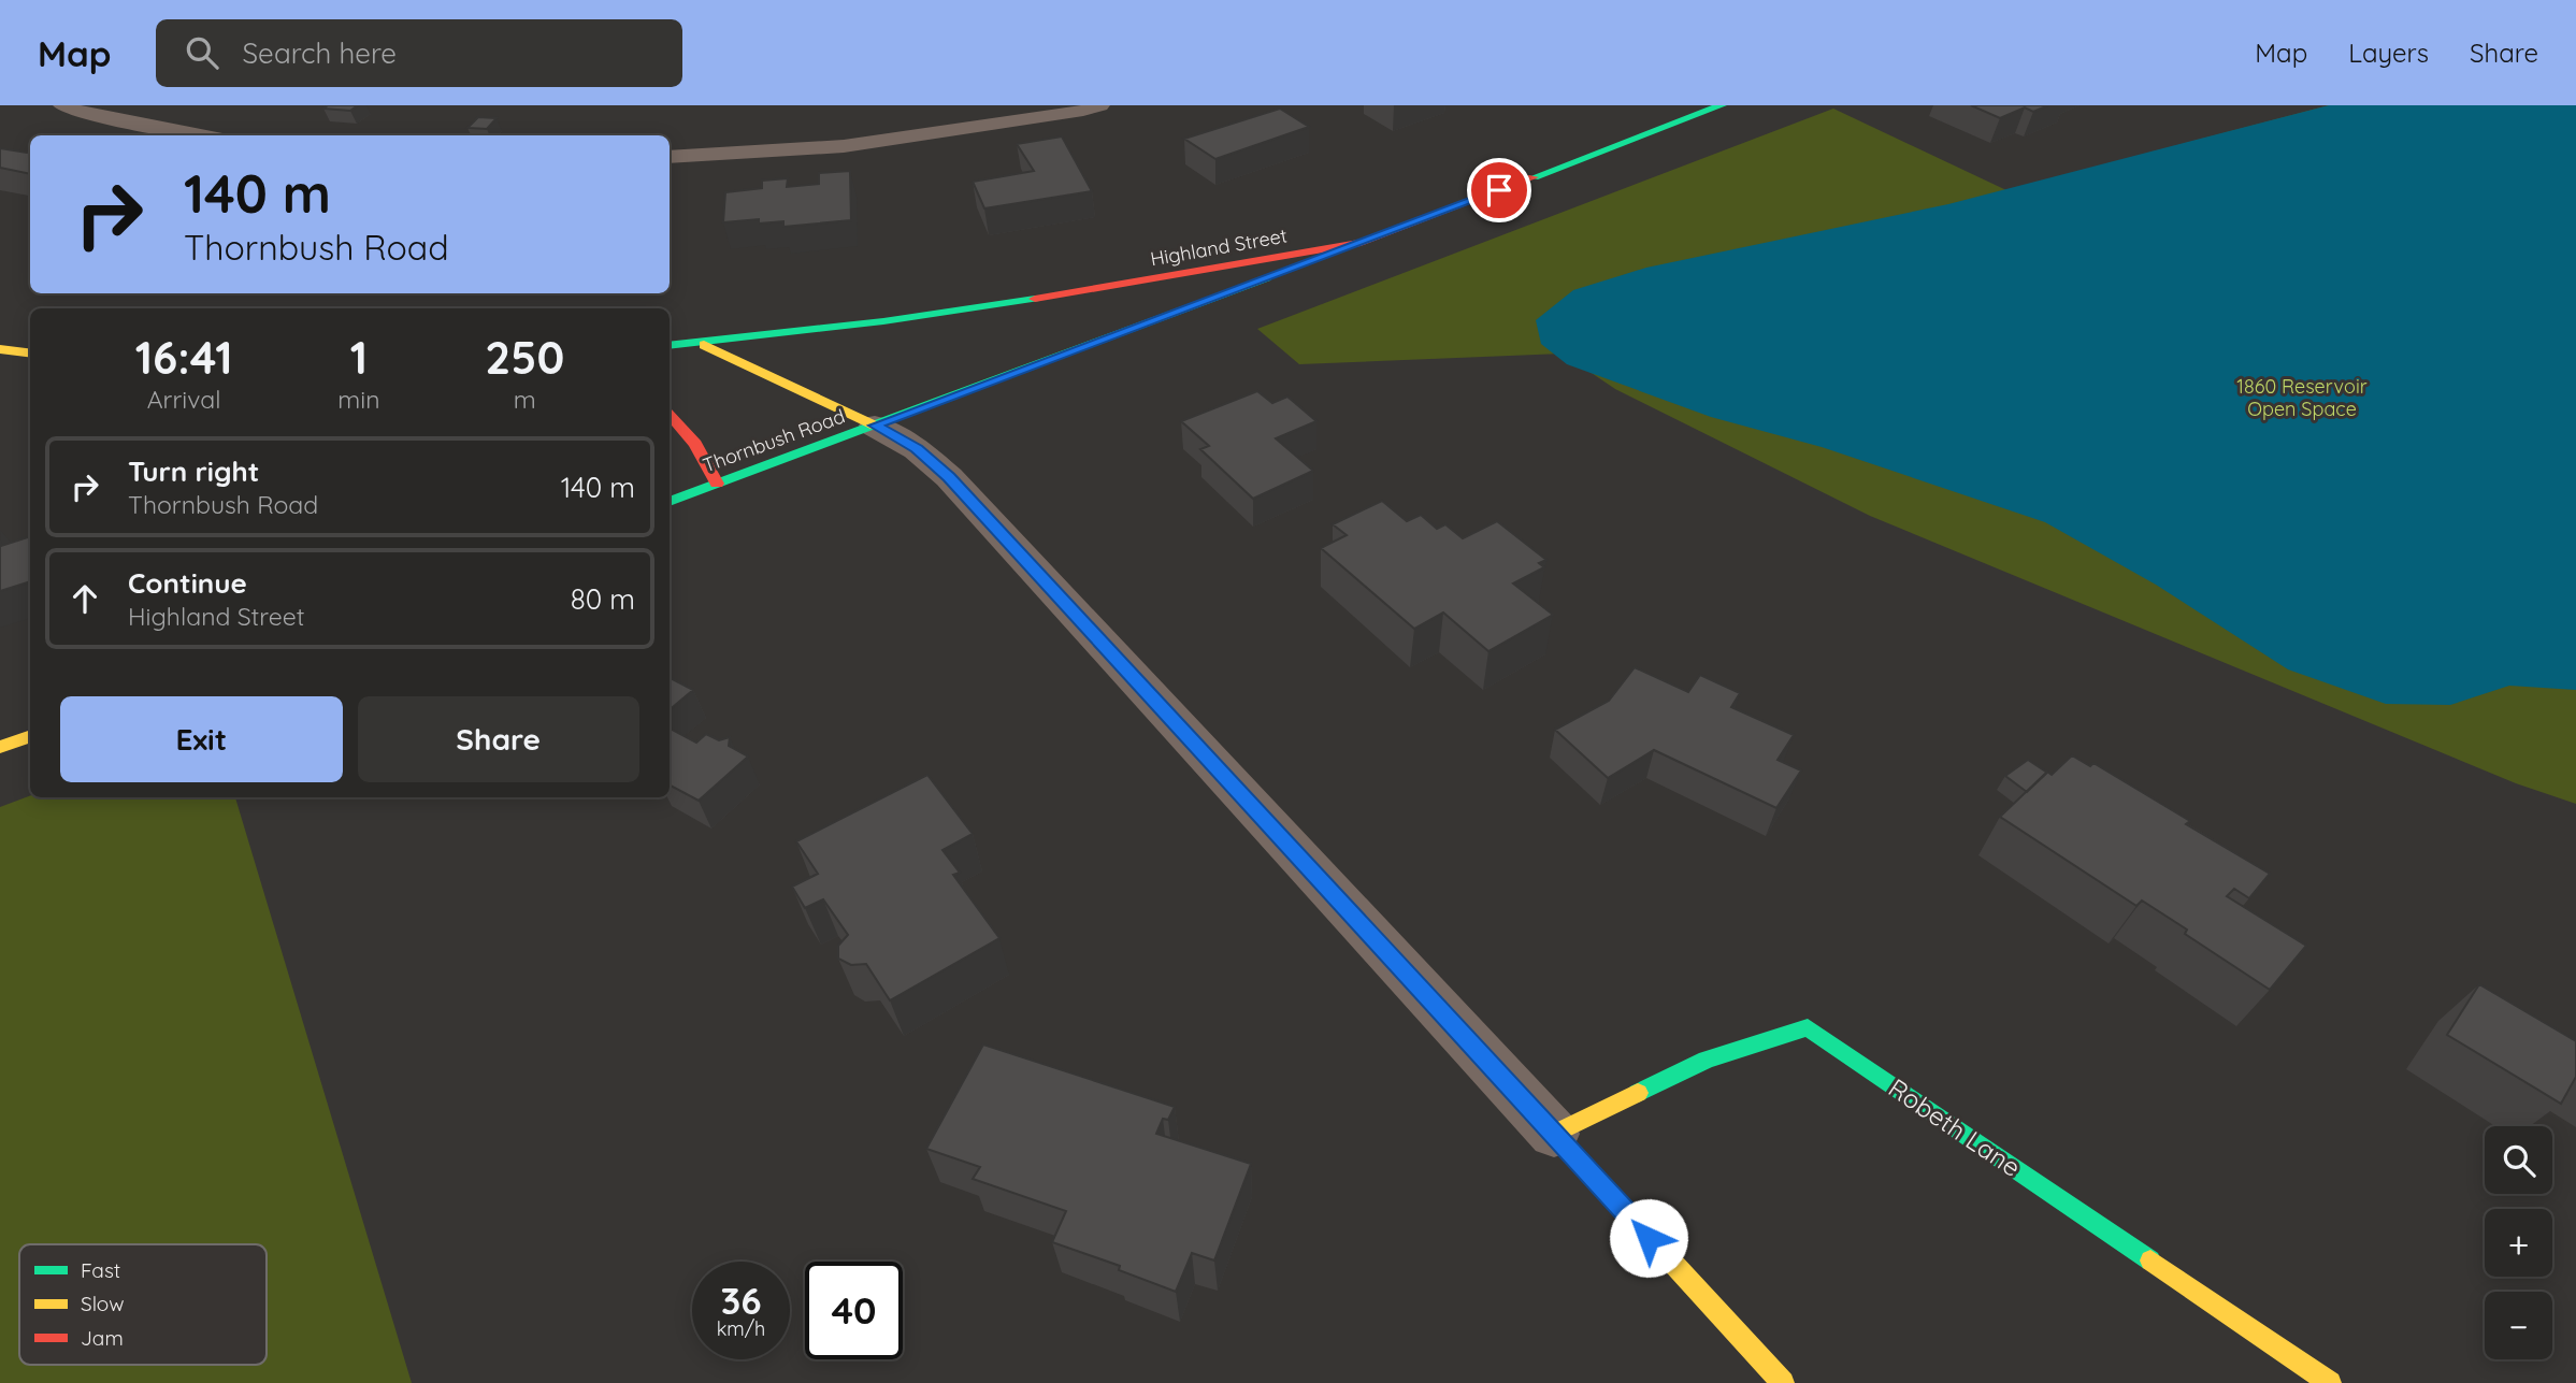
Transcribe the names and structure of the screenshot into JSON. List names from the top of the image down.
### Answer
{
  "streets": {
    "street": ["Highland Street", "Thornbush Road", "Robeth Lane"]
  },
  "crossings": [
    ["Highland Street", "Thornbush Road"]
  ],
  "parks": ["1860 Reservoir Open Space"],
  "legend": ["Fast", "Slow", "Jam"],
  "page": {
    "header": "Map",
    "search": "Search here",
    "nav": ["Map", "Layers", "Share"],
    "turn": ["140 m", "Thornbush Road"],
    "eta": [
      "16:41",
      "Arrival",
      "1",
      "min",
      "250",
      "m"
    ],
    "list": [
      {
        "name": "Turn right",
        "note": "Thornbush Road",
        "value": "140 m"
      },
      {
        "name": "Continue",
        "note": "Highland Street",
        "value": "80 m"
      }
    ],
    "buttons": ["Exit", "Share"],
    "map_buttons": ["+", "−"],
    "speed": "36 km/h",
    "limit": "40"
  }
}
